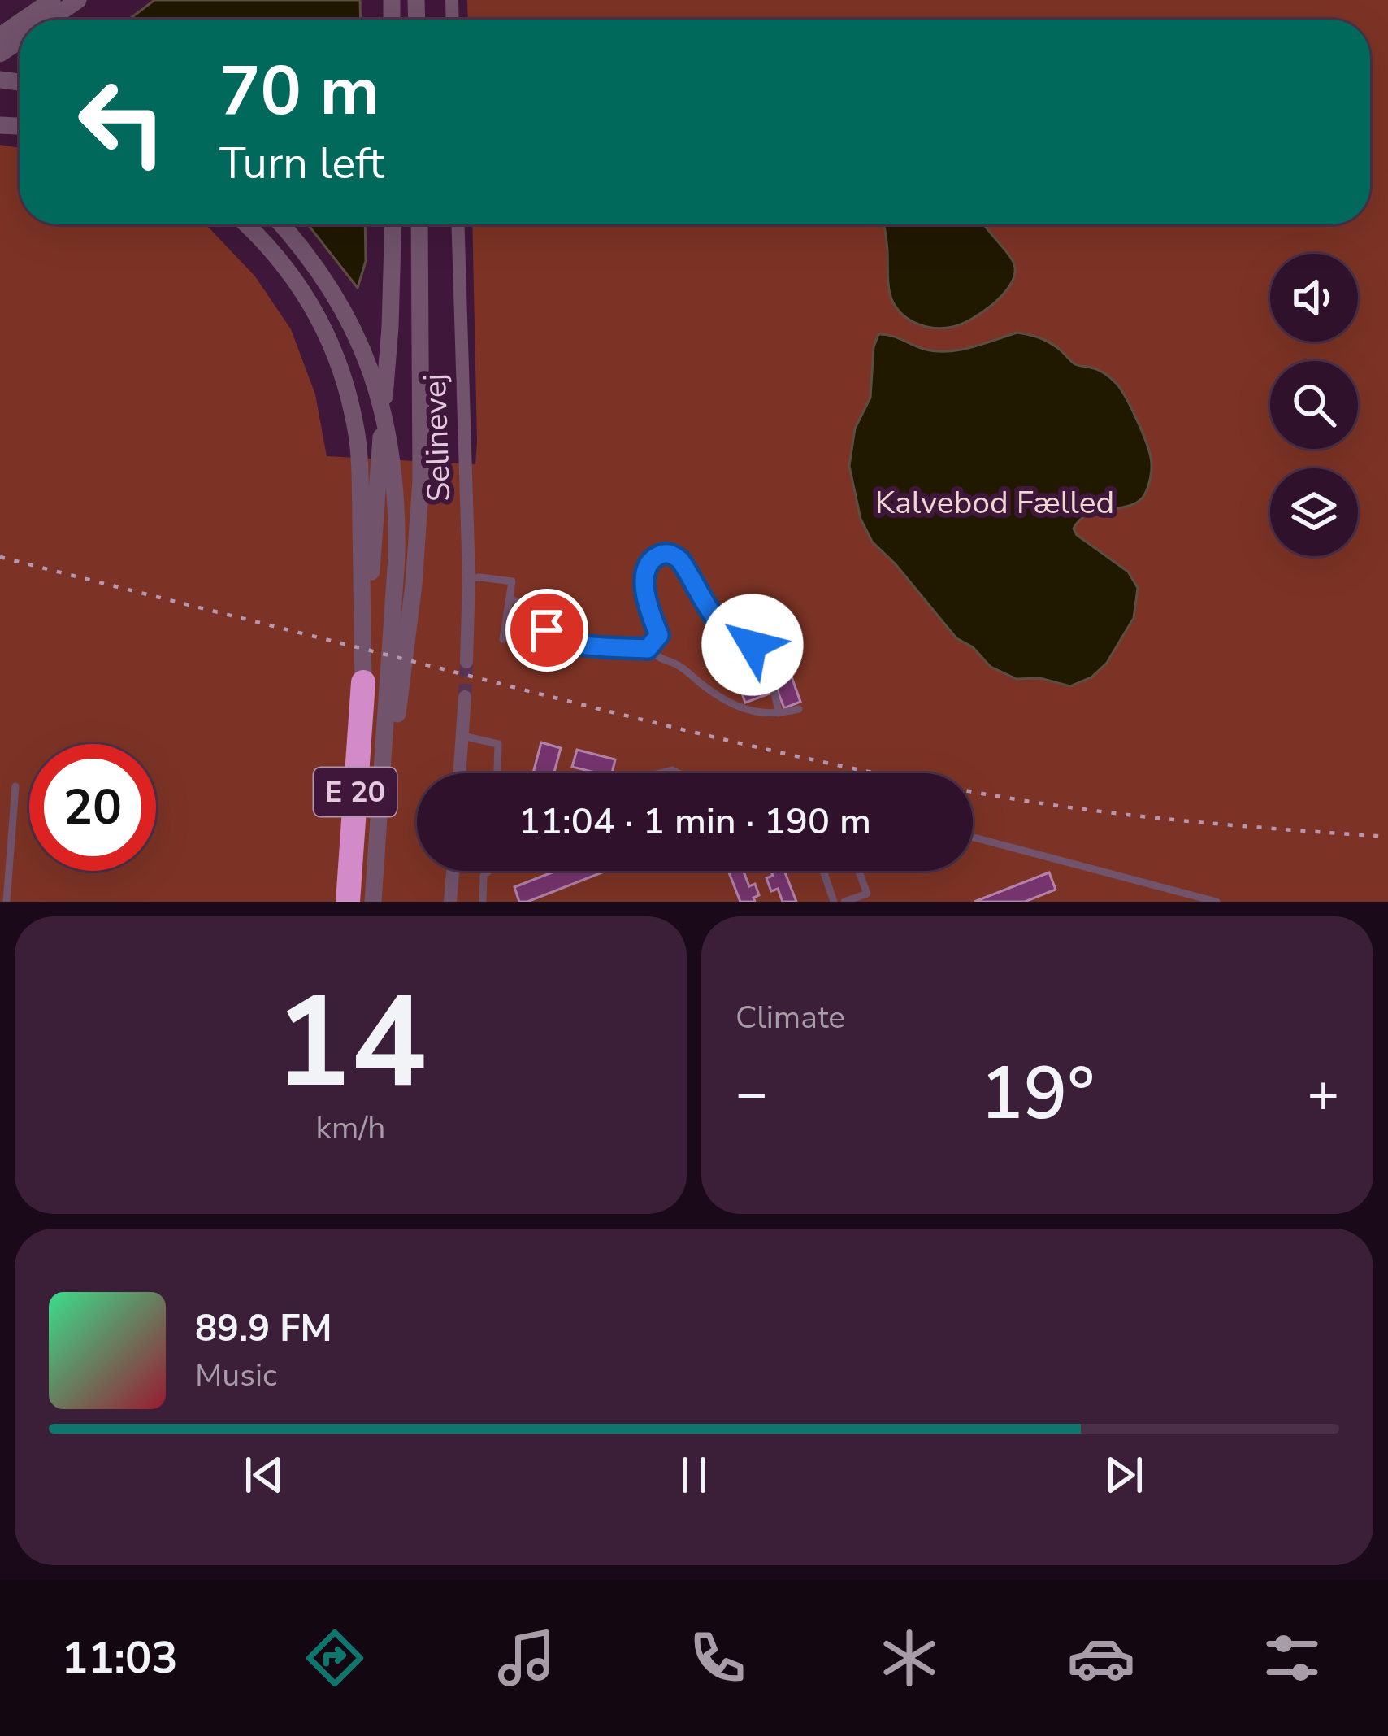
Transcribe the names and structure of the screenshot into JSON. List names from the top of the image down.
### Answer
{
  "streets": {
    "highway": ["E 20"],
    "street": ["Selinevej"]
  },
  "parks": ["Kalvebod Fælled"],
  "page": {
    "turn": ["70 m", "Turn left"],
    "limit": "20",
    "trip": "11:04 · 1 min · 190 m",
    "tile": [
      ["14", "km/h"],
      "Climate"
    ],
    "heat": ["−", "19°", "+"],
    "song": ["89.9 FM", "Music"],
    "tabs": "11:03"
  }
}
